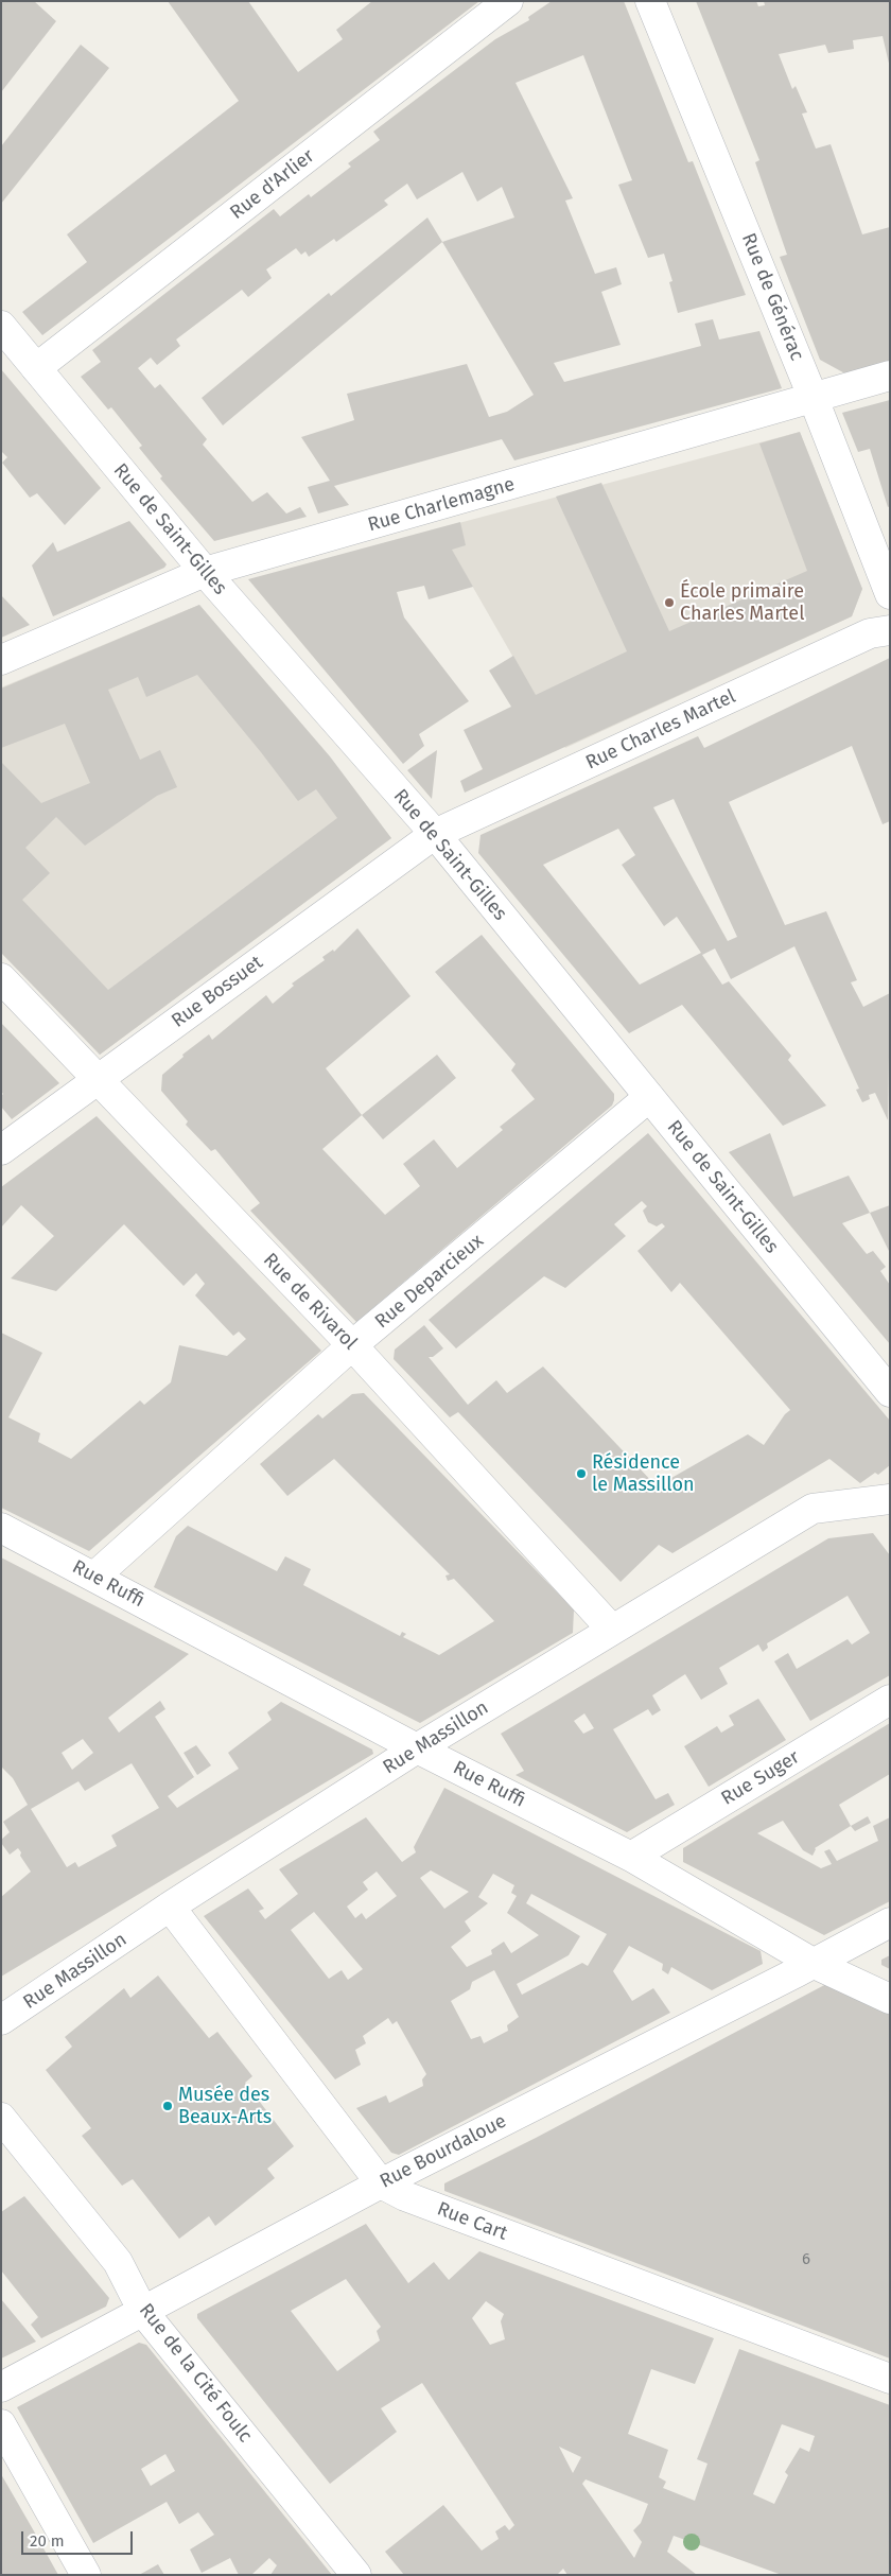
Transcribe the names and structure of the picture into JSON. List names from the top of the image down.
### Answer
{
  "streets": {
    "street": [
      "Rue d'Arlier",
      "Rue de Générac",
      "Rue Charlemagne",
      "Rue de Saint-Gilles",
      "Rue Charles Martel",
      "Rue Bossuet",
      "Rue Deparcieux",
      "Rue de Rivarol",
      "Rue Ruffi",
      "Rue Massillon",
      "Rue Suger",
      "Rue Bourdaloue",
      "Rue Cart",
      "Rue de la Cité Foulc"
    ]
  },
  "crossings": [
    ["Rue d'Arlier", "Rue de Saint-Gilles"],
    ["Rue de Générac", "Rue Charlemagne"],
    ["Rue Charlemagne", "Rue de Saint-Gilles"],
    ["Rue de Saint-Gilles", "Rue Charles Martel"],
    ["Rue de Saint-Gilles", "Rue Bossuet"],
    ["Rue de Saint-Gilles", "Rue Deparcieux"],
    ["Rue Charles Martel", "Rue Bossuet"],
    ["Rue Bossuet", "Rue de Rivarol"],
    ["Rue Deparcieux", "Rue de Rivarol"],
    ["Rue Deparcieux", "Rue Ruffi"],
    ["Rue de Rivarol", "Rue Massillon"],
    ["Rue Ruffi", "Rue Massillon"],
    ["Rue Ruffi", "Rue Suger"],
    ["Rue Ruffi", "Rue Bourdaloue"],
    ["Rue Massillon", "Rue Cart"],
    ["Rue Bourdaloue", "Rue Cart"],
    ["Rue Bourdaloue", "Rue de la Cité Foulc"]
  ],
  "places": ["École primaire Charles Martel", "Résidence le Massillon", "Musée des Beaux-Arts"],
  "house_numbers": ["6"],
  "scale_bar": "20 m"
}
